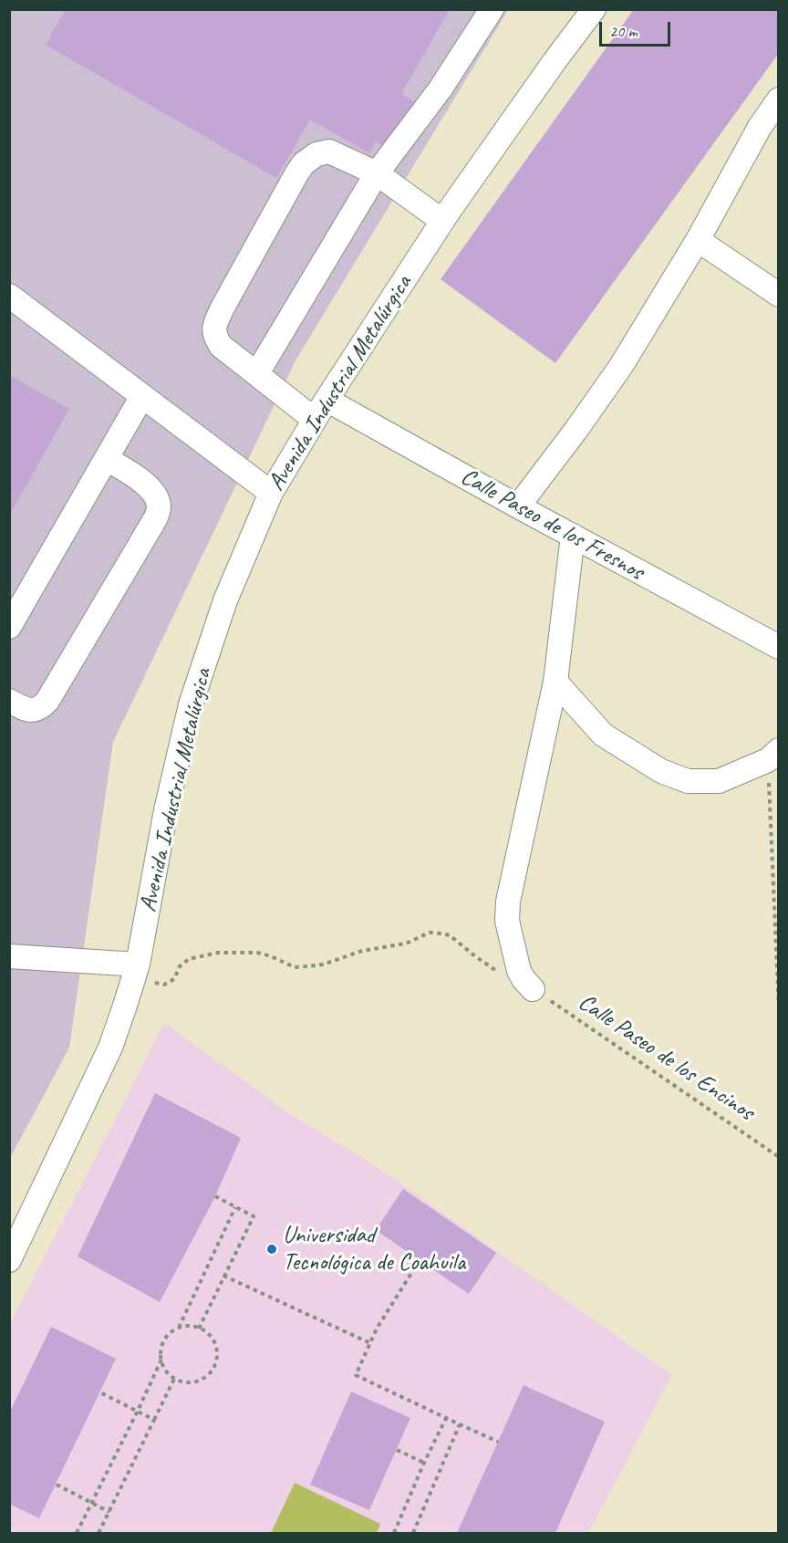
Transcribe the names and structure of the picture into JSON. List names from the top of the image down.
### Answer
{
  "streets": {
    "street": ["Avenida Industrial Metalúrgica", "Calle Paseo de los Fresnos"],
    "path": ["Calle Paseo de los Encinos"]
  },
  "crossings": [
    ["Avenida Industrial Metalúrgica", "Calle Paseo de los Fresnos"]
  ],
  "places": ["Universidad Tecnológica de Coahuila"],
  "scale_bar": "20 m"
}
